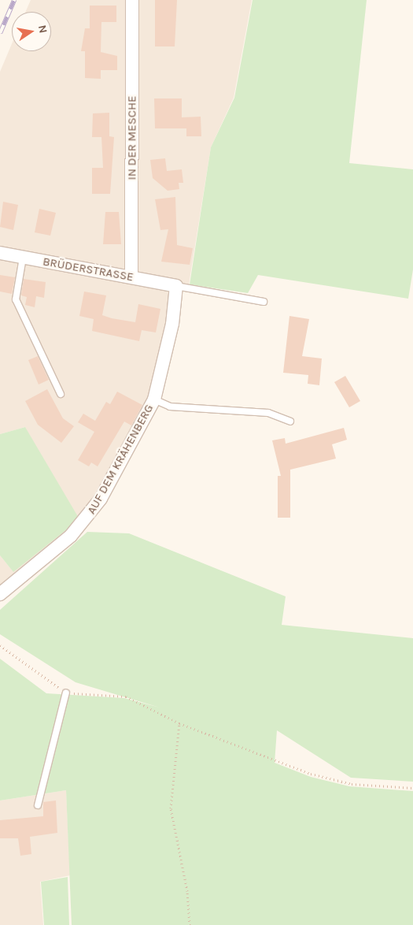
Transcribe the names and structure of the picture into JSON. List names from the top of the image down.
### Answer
{
  "streets": {
    "street": ["IN DER MESCHE", "BRÜDERSTRASSE", "AUF DEM KRÄHENBERG"]
  },
  "crossings": [
    ["IN DER MESCHE", "BRÜDERSTRASSE"],
    ["BRÜDERSTRASSE", "AUF DEM KRÄHENBERG"]
  ],
  "north": "right"
}
